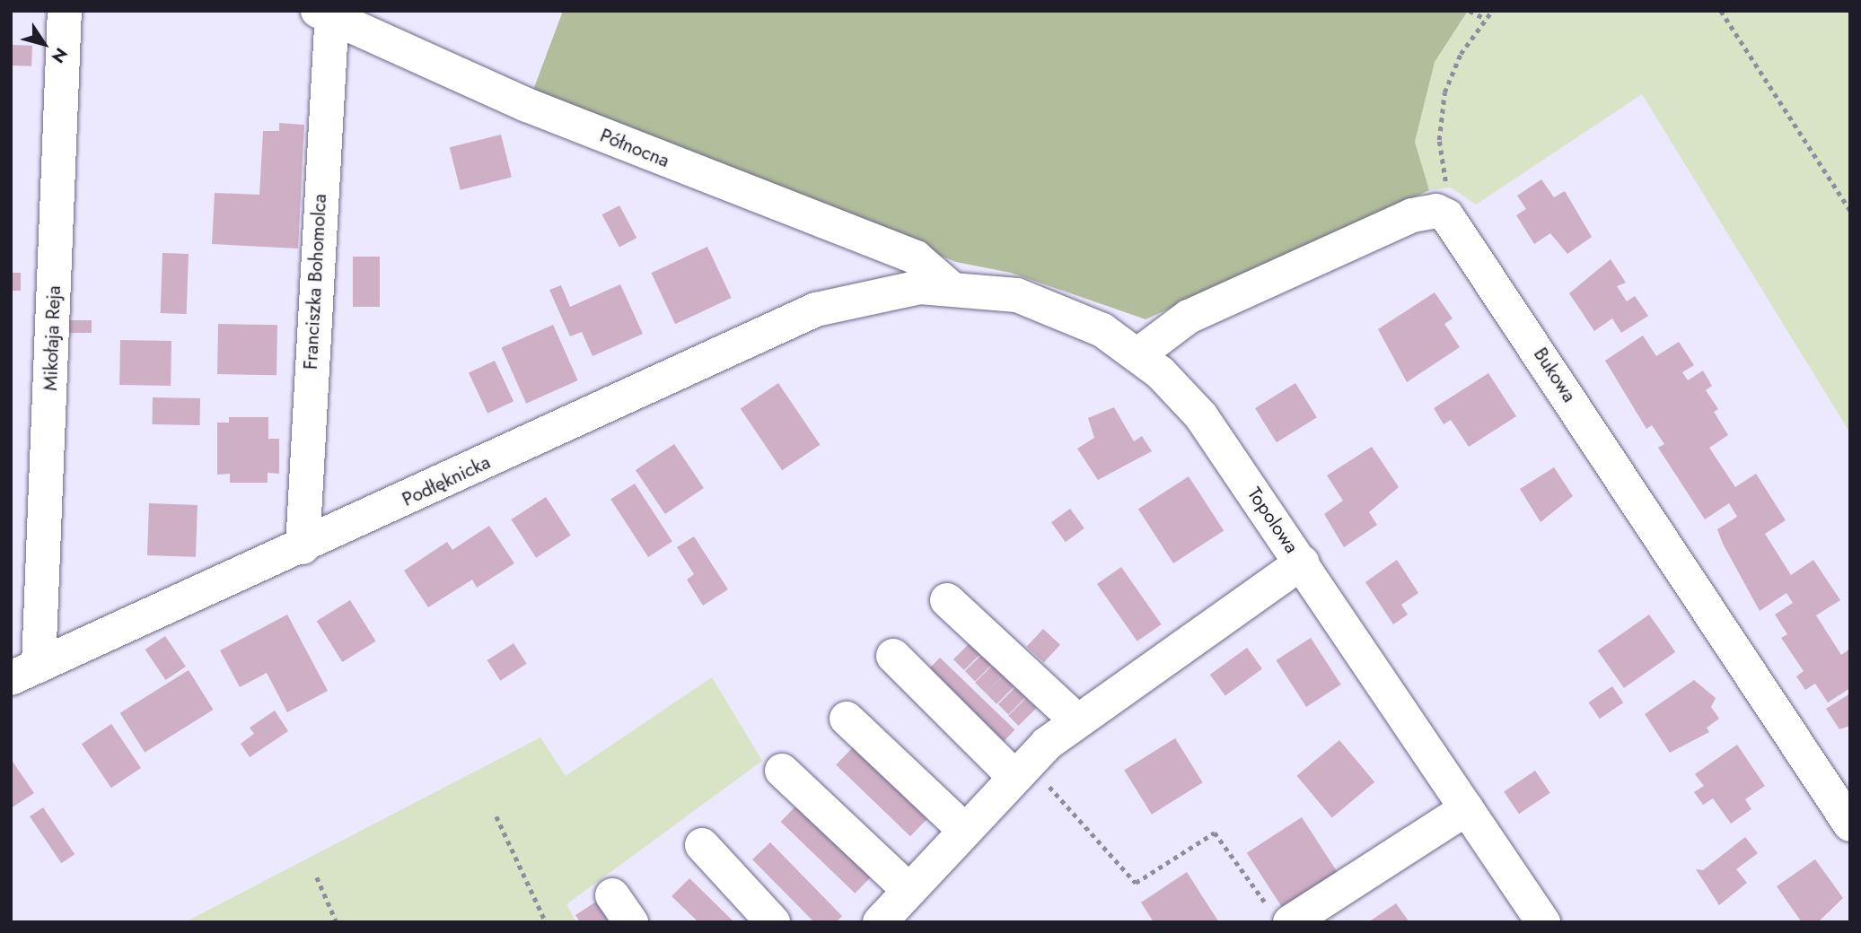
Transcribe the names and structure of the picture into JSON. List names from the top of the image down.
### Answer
{
  "streets": {
    "street": [
      "Północna",
      "Franciszka Bohomolca",
      "Mikołaja Reja",
      "Bukowa",
      "Podłęknicka",
      "Topolowa"
    ]
  },
  "crossings": [
    ["Północna", "Franciszka Bohomolca"],
    ["Północna", "Topolowa"],
    ["Franciszka Bohomolca", "Podłęknicka"],
    ["Mikołaja Reja", "Podłęknicka"],
    ["Bukowa", "Topolowa"],
    ["Podłęknicka", "Topolowa"]
  ],
  "north": "bottom right"
}
